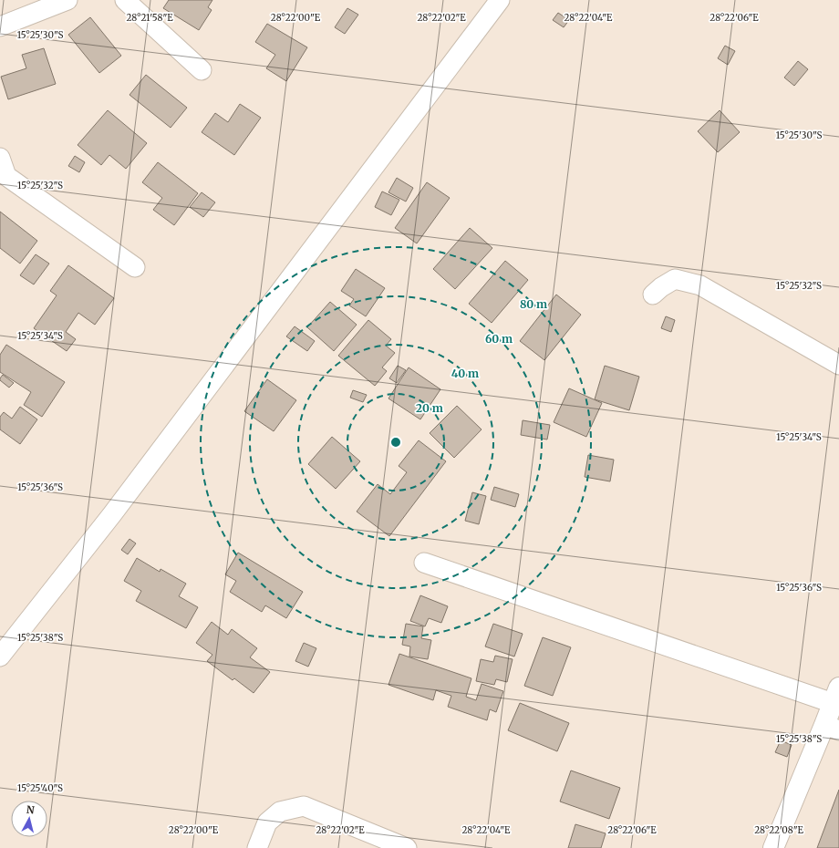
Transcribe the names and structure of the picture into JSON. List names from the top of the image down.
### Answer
{
  "north": "top",
  "coordinates": [
    "28°21'58\"E",
    "28°22'00\"E",
    "28°22'02\"E",
    "28°22'04\"E",
    "28°22'06\"E",
    "15°25'30\"S",
    "15°25'32\"S",
    "15°25'34\"S",
    "15°25'36\"S",
    "15°25'38\"S",
    "15°25'40\"S",
    "28°22'08\"E"
  ],
  "rings": [
    "80 m",
    "60 m",
    "40 m",
    "20 m"
  ]
}
